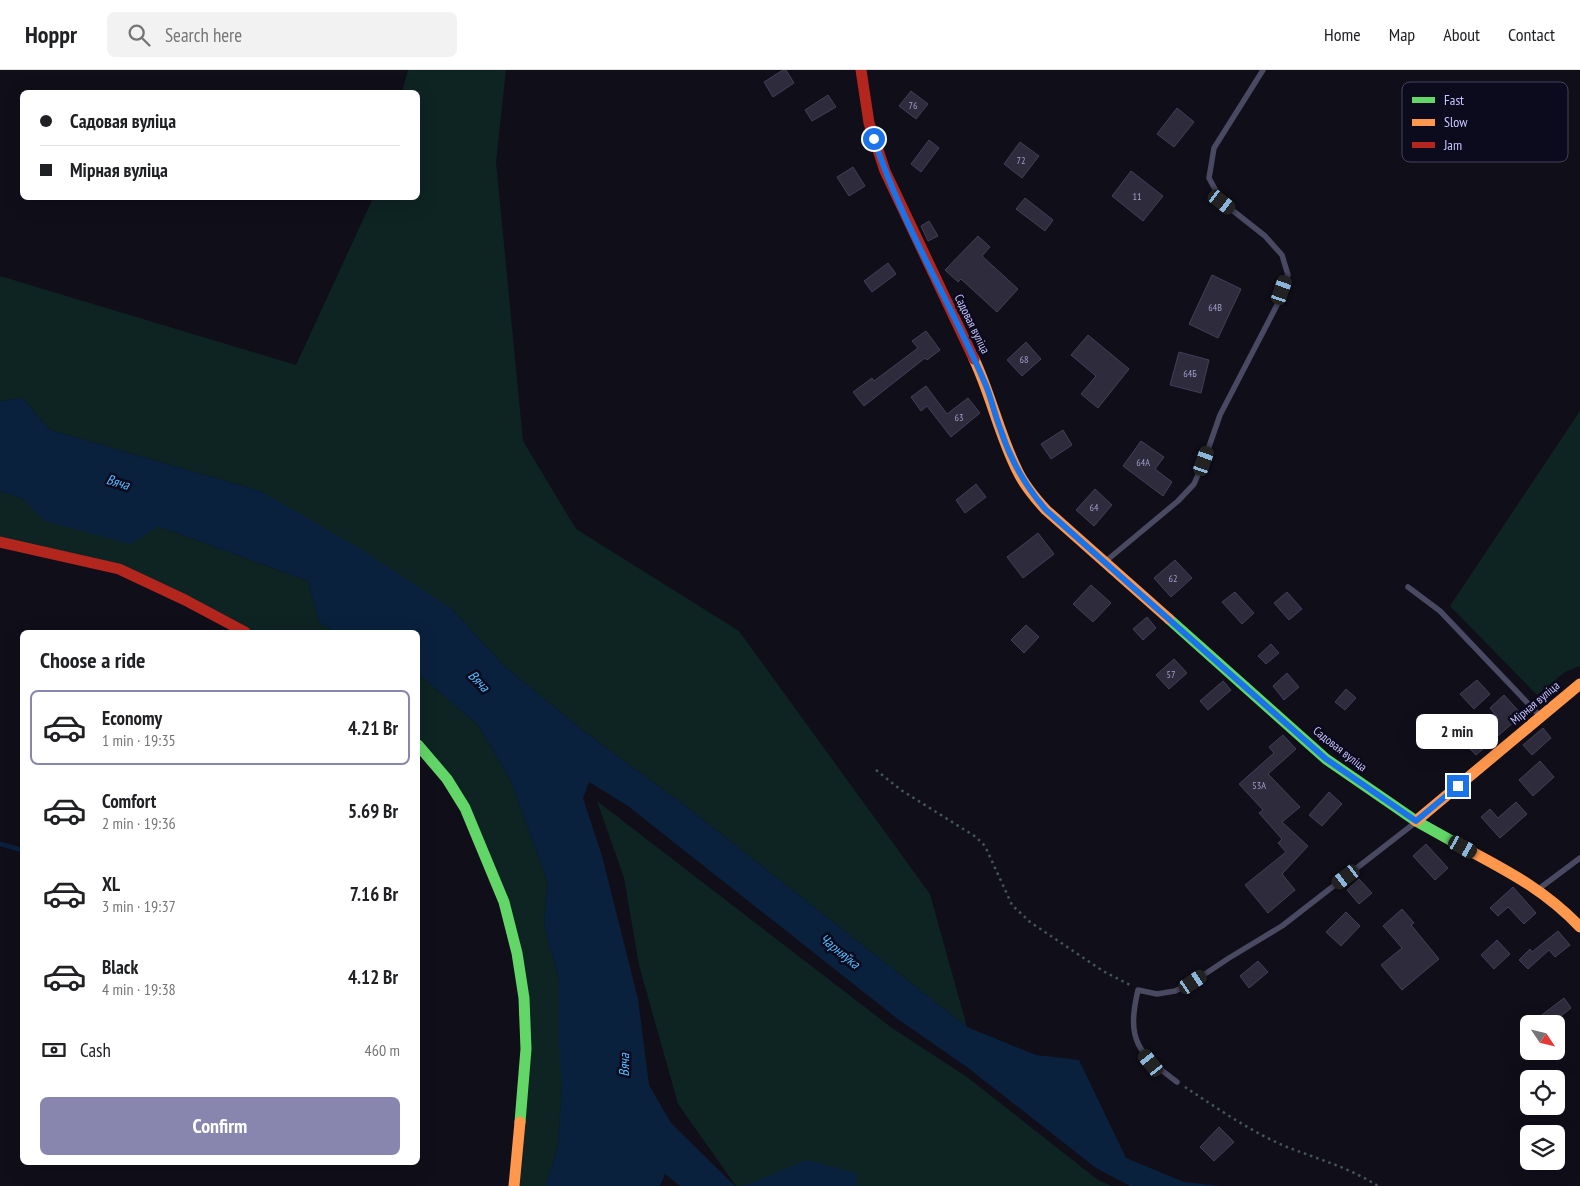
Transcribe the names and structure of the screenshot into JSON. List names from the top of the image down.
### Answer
{
  "streets": {
    "street": ["Садовая вуліца", "Мірная вуліца"]
  },
  "crossings": [
    ["Садовая вуліца", "Мірная вуліца"]
  ],
  "water": ["Вяча", "Чарняўка"],
  "house_numbers": [
    "76",
    "72",
    "11",
    "64В",
    "68",
    "64Б",
    "63",
    "64А",
    "64",
    "62",
    "57",
    "53А"
  ],
  "legend": ["Fast", "Slow", "Jam"],
  "north": "bottom right",
  "page": {
    "header": "Hoppr",
    "search": "Search here",
    "nav": [
      "Home",
      "Map",
      "About",
      "Contact"
    ],
    "banner": ["Садовая вуліца", "Мірная вуліца"],
    "heading": "Choose a ride",
    "list": [
      {
        "name": "Economy",
        "note": "1 min · 19:35",
        "value": "4.21 Br"
      },
      {
        "name": "Comfort",
        "note": "2 min · 19:36",
        "value": "5.69 Br"
      },
      {
        "name": "XL",
        "note": "3 min · 19:37",
        "value": "7.16 Br"
      },
      {
        "name": "Black",
        "note": "4 min · 19:38",
        "value": "4.12 Br"
      }
    ],
    "bubble": "2 min",
    "pay": ["Cash", "460 m"],
    "buttons": "Confirm"
  }
}
